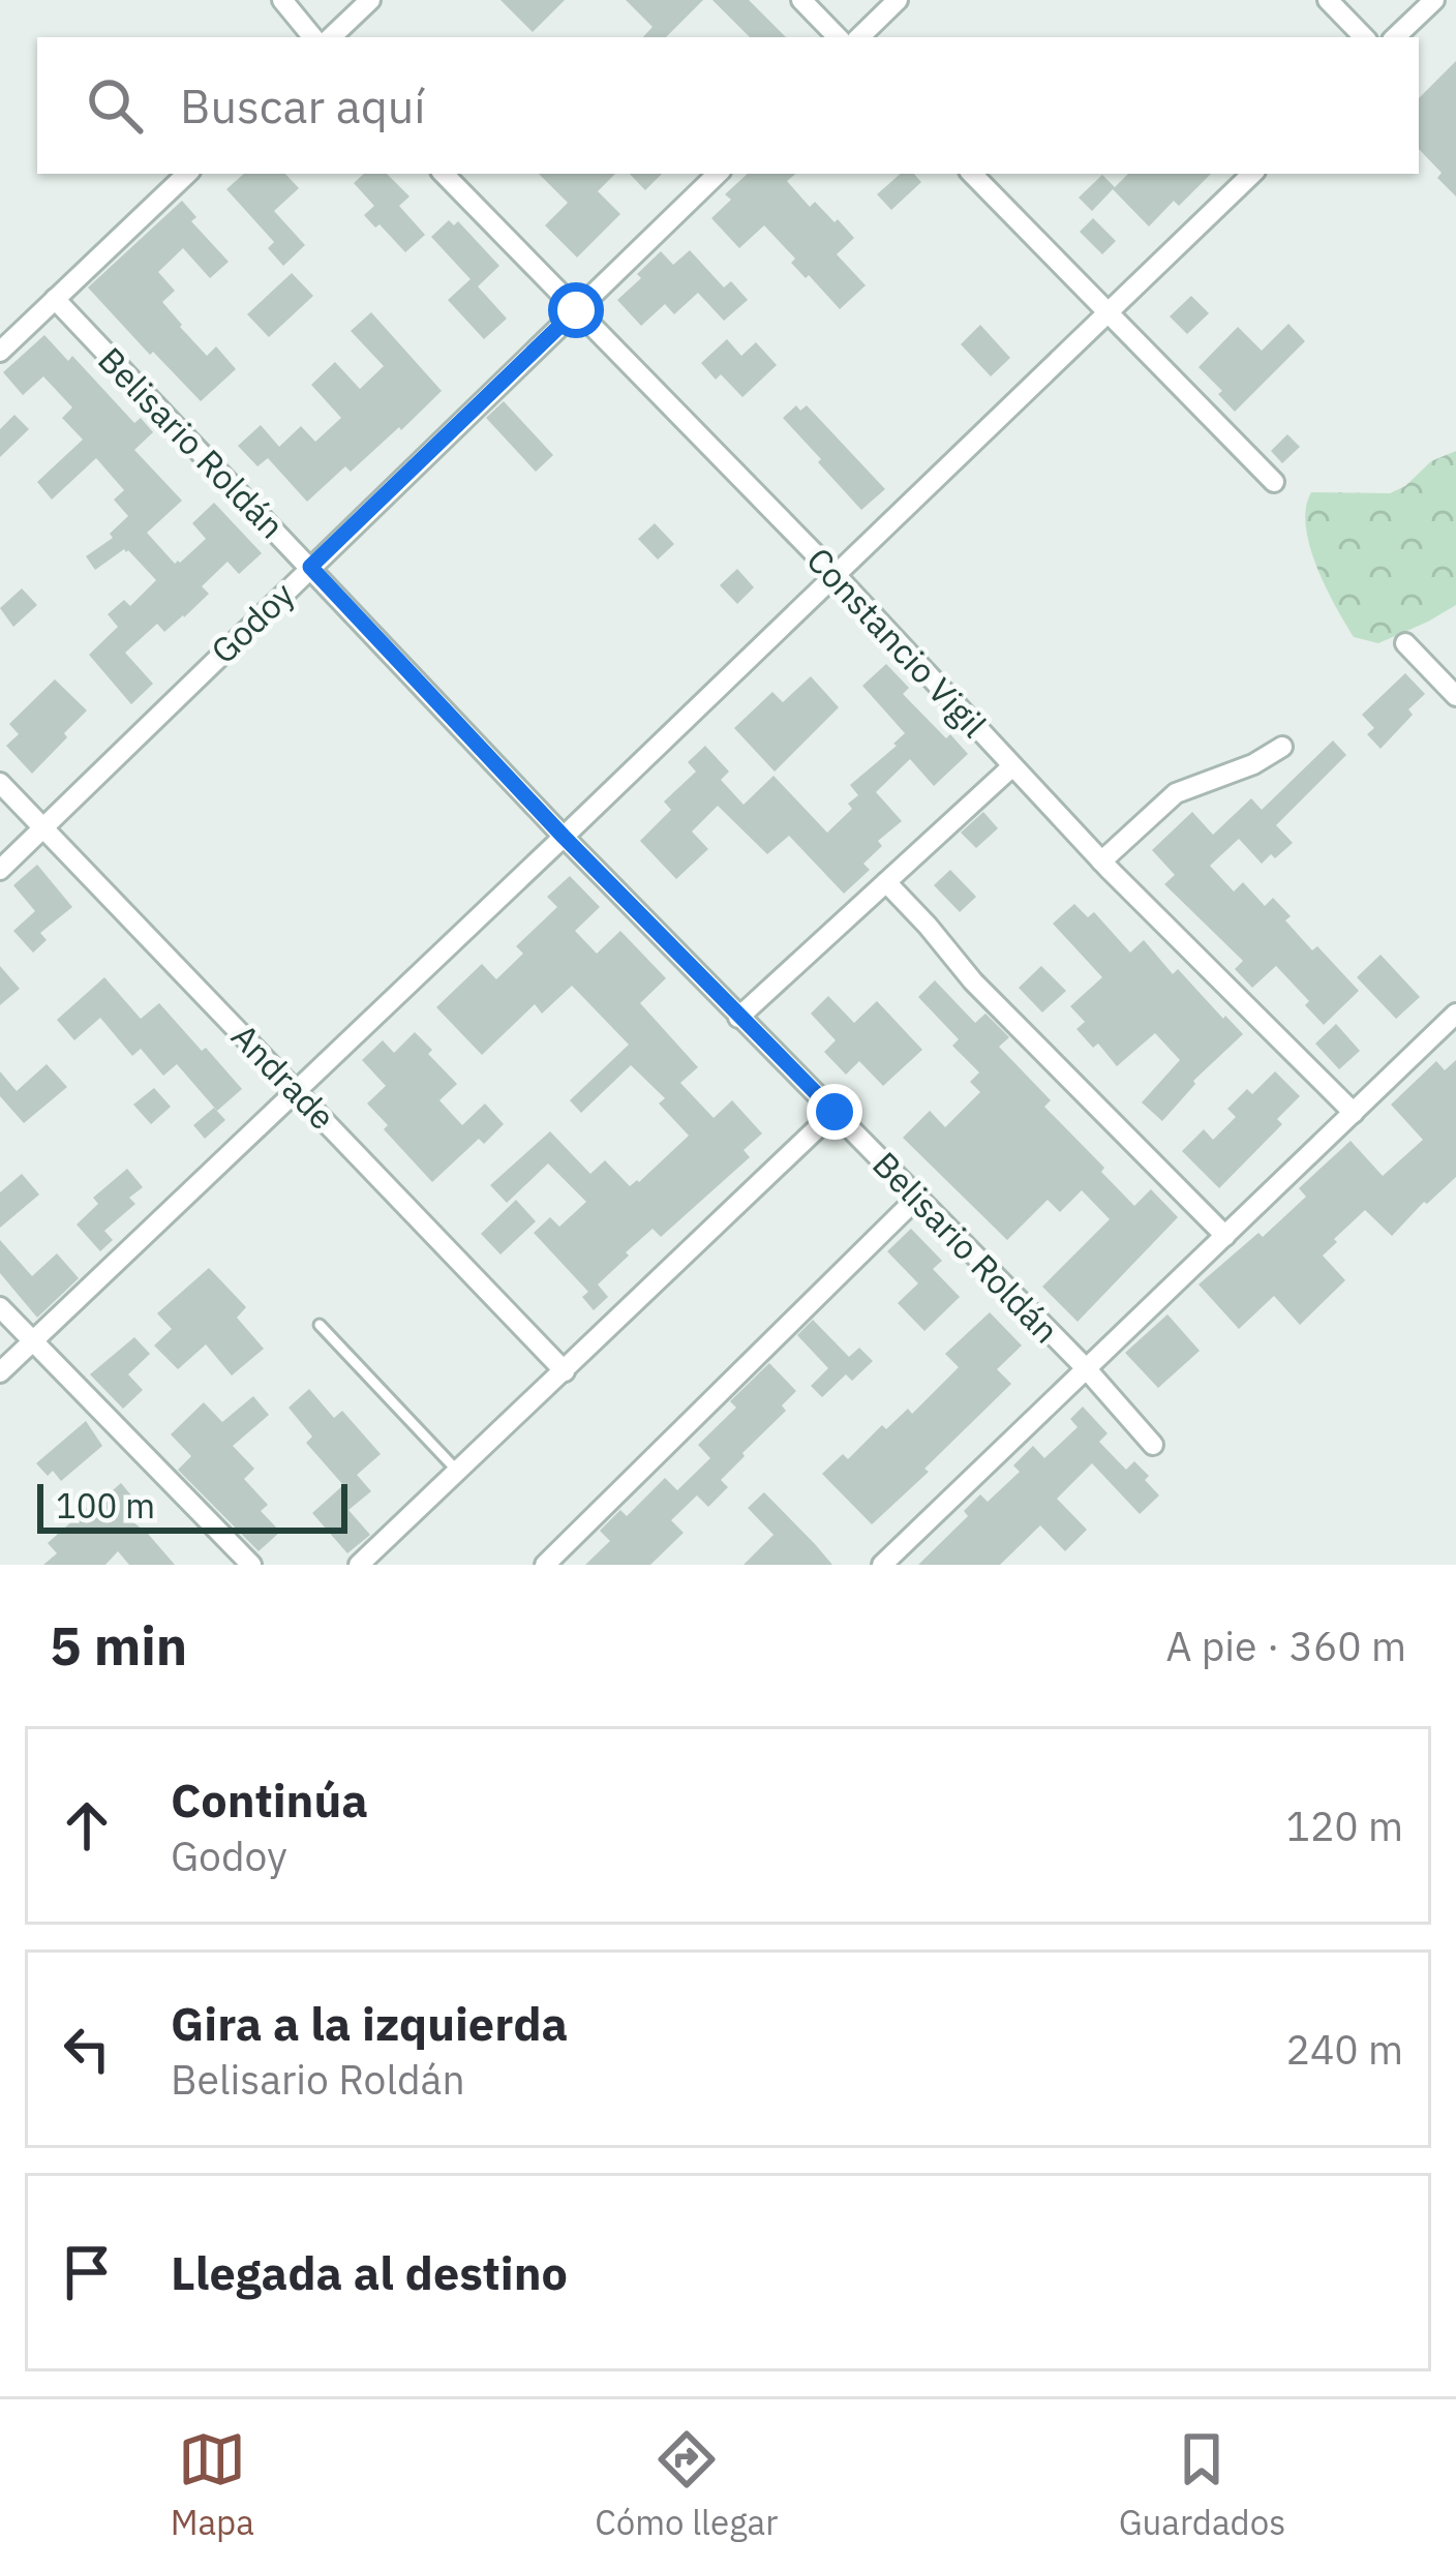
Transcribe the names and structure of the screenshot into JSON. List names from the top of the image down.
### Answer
{
  "streets": {
    "street": [
      "Belisario Roldán",
      "Godoy",
      "Constancio Vigil",
      "Andrade"
    ]
  },
  "crossings": [
    ["Belisario Roldán", "Godoy"],
    ["Godoy", "Constancio Vigil"],
    ["Godoy", "Andrade"]
  ],
  "scale_bar": "100 m",
  "page": {
    "search": "Buscar aquí",
    "scale": "100 m",
    "heading": ["5 min", "A pie · 360 m"],
    "list": [
      ["Continúa", "Godoy", "120 m"],
      ["Gira a la izquierda", "Belisario Roldán", "240 m"],
      "Llegada al destino"
    ],
    "nav": ["Mapa", "Cómo llegar", "Guardados"]
  }
}
